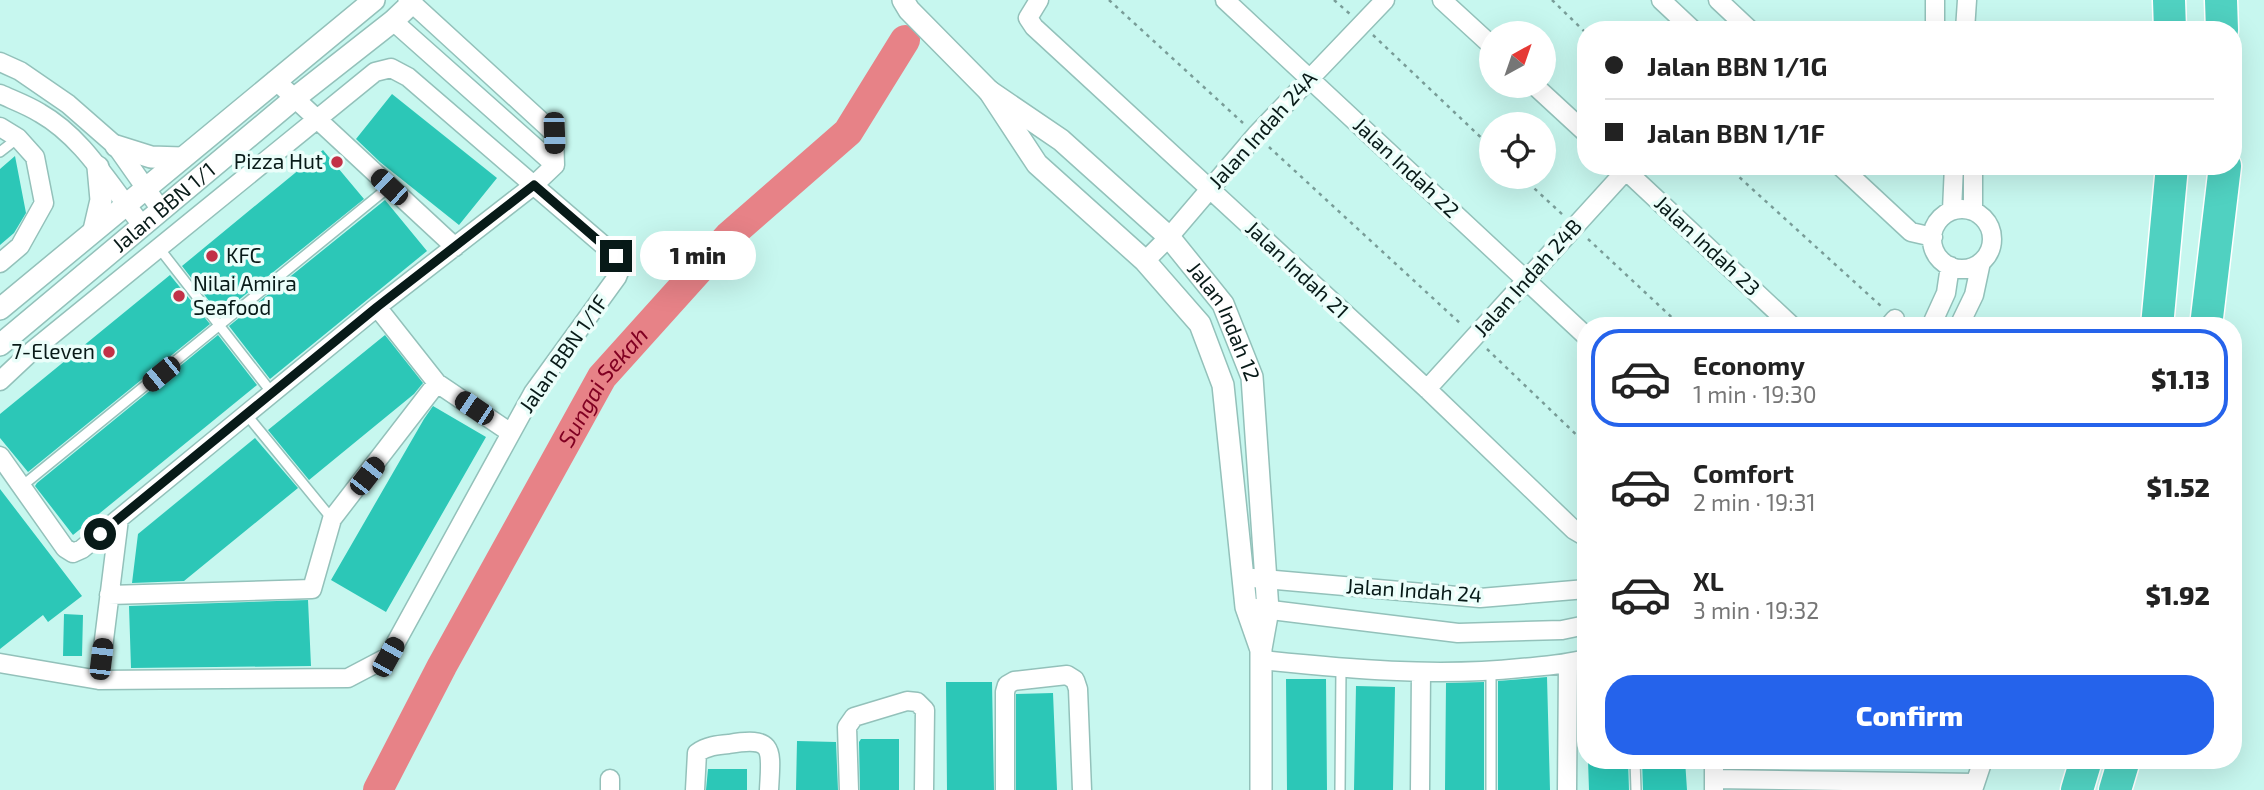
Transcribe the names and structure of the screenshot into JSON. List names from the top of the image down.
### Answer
{
  "streets": {
    "street": [
      "Jalan Indah 24A",
      "Jalan Indah 22",
      "Jalan BBN 1/1",
      "Jalan Indah 23",
      "Jalan Indah 21",
      "Jalan Indah 24B",
      "Jalan Indah 12",
      "Jalan BBN 1/1F",
      "Jalan Indah 24"
    ]
  },
  "crossings": [
    ["Jalan Indah 24A", "Jalan Indah 22"],
    ["Jalan Indah 24A", "Jalan Indah 21"],
    ["Jalan Indah 24A", "Jalan Indah 12"],
    ["Jalan Indah 22", "Jalan Indah 24B"],
    ["Jalan Indah 21", "Jalan Indah 24B"],
    ["Jalan Indah 12", "Jalan Indah 24"]
  ],
  "water": ["Sungai Sekah"],
  "places": [
    "Pizza Hut",
    "KFC",
    "Nilai Amira Seafood",
    "7-Eleven"
  ],
  "north": "top right",
  "page": {
    "banner": ["Jalan BBN 1/1G", "Jalan BBN 1/1F"],
    "bubble": "1 min",
    "list": [
      {
        "name": "Economy",
        "note": "1 min · 19:30",
        "value": "$1.13"
      },
      {
        "name": "Comfort",
        "note": "2 min · 19:31",
        "value": "$1.52"
      },
      {
        "name": "XL",
        "note": "3 min · 19:32",
        "value": "$1.92"
      }
    ],
    "buttons": "Confirm"
  }
}
